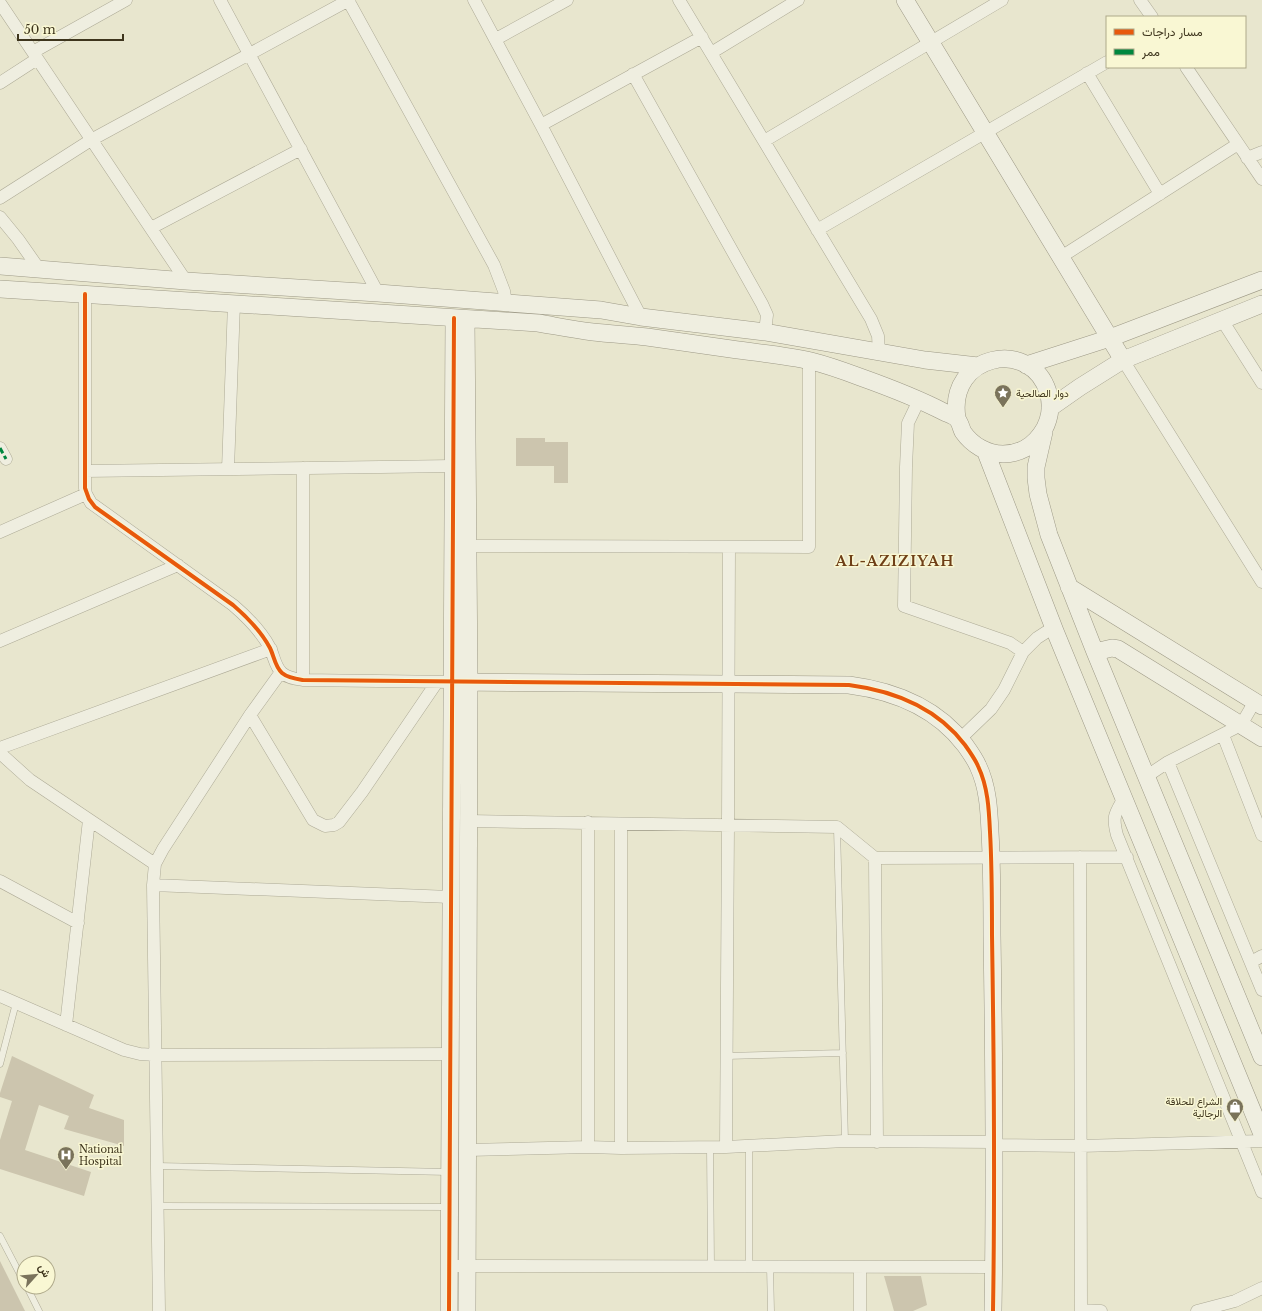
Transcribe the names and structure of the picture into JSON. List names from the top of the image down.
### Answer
{
  "districts": ["AL-AZIZIYAH"],
  "places": {
    "place": ["دوار الصالحية"],
    "shop": ["الشراع للحلاقة الرجالية"],
    "hospital": ["National Hospital"]
  },
  "legend": ["مسار دراجات", "ممر"],
  "scale_bar": "50 m",
  "north": "top right"
}
